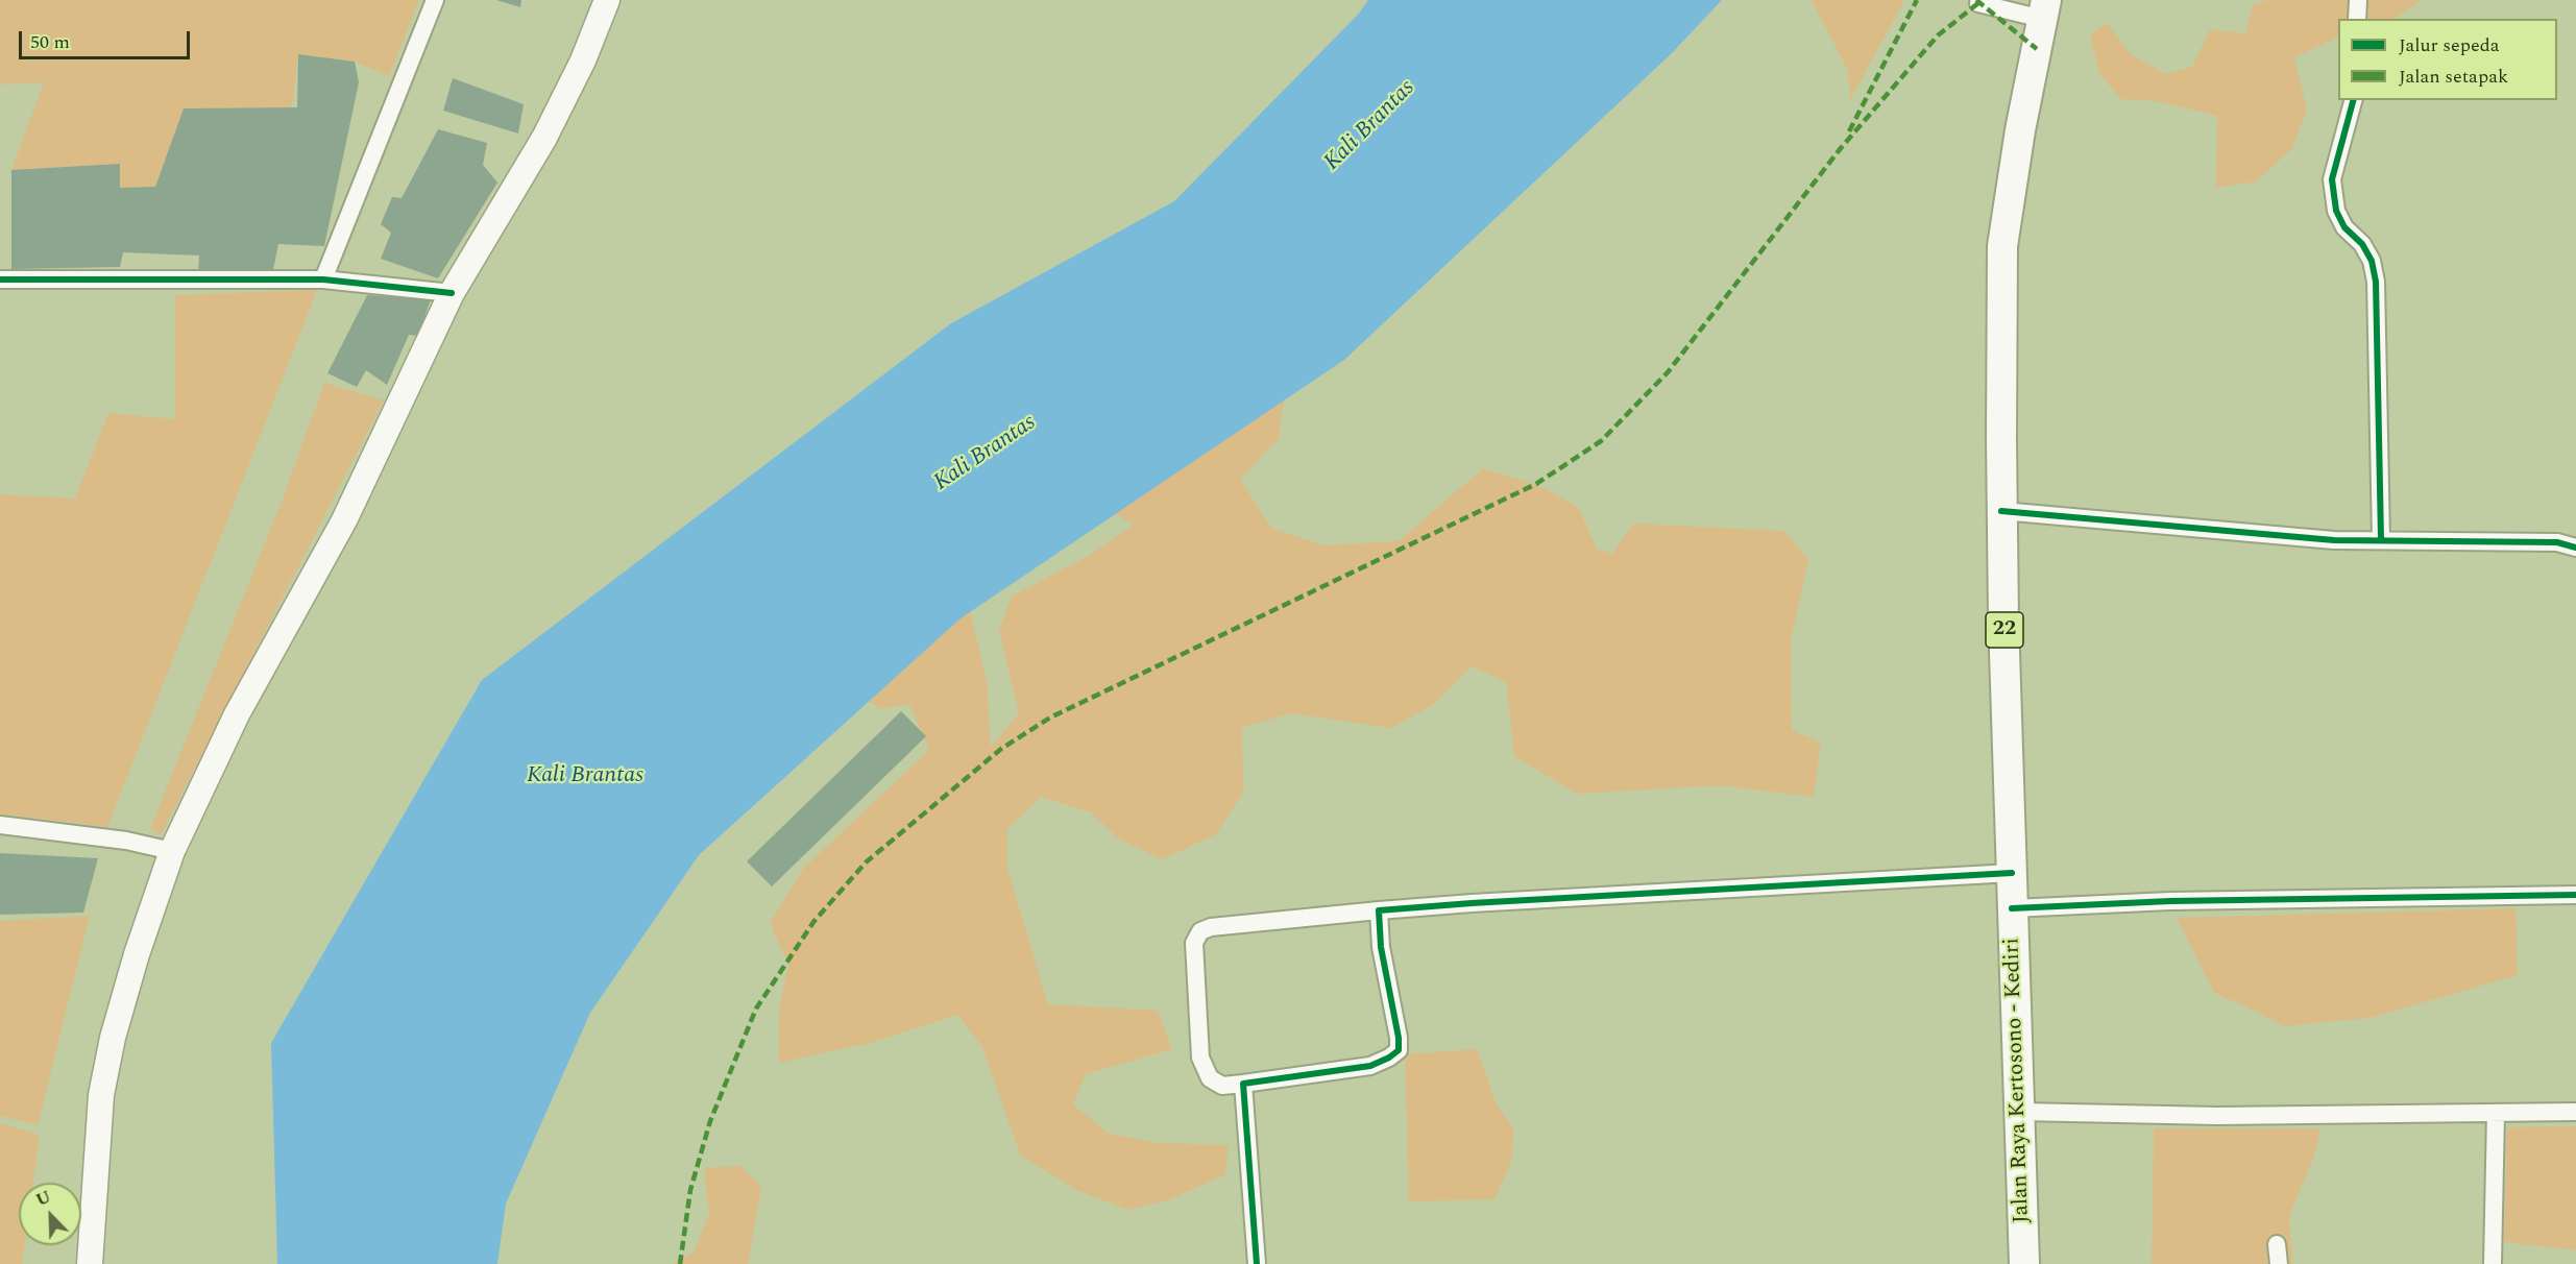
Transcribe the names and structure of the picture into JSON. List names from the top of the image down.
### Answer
{
  "streets": {
    "highway": ["22", "Jalan Raya Kertosono - Kediri"]
  },
  "water": ["Kali Brantas"],
  "legend": ["Jalur sepeda", "Jalan setapak"],
  "scale_bar": "50 m",
  "north": "top left"
}
